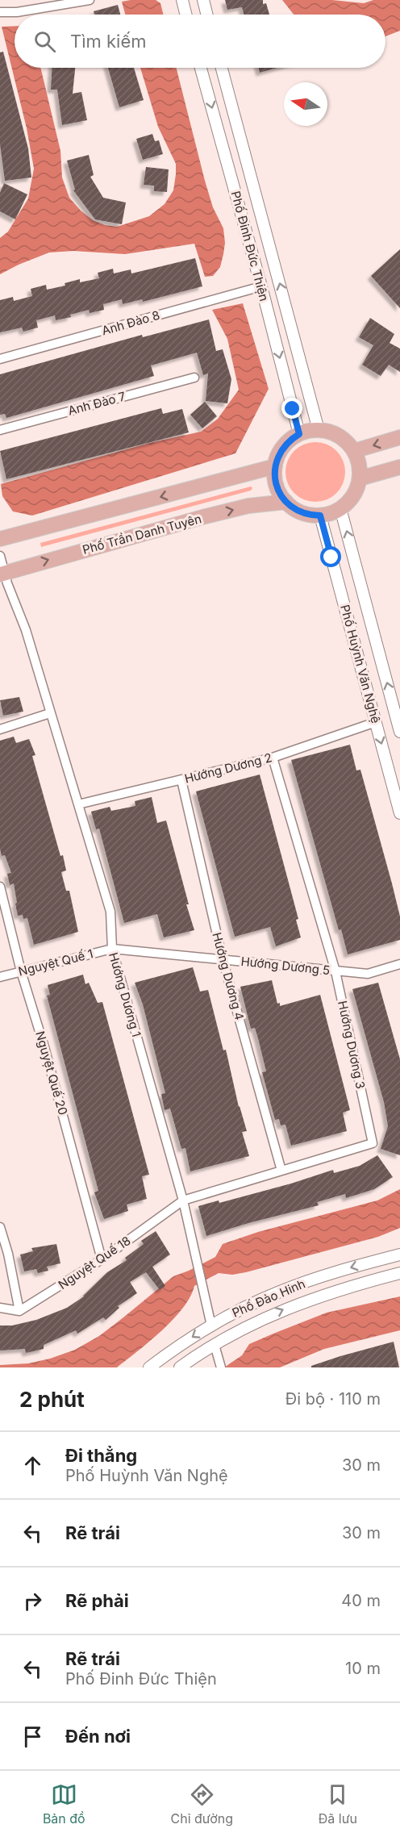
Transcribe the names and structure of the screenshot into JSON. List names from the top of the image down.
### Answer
{
  "streets": {
    "main road": ["Phố Trần Danh Tuyên"],
    "street": [
      "Phố Đinh Đức Thiện",
      "Anh Đào 8",
      "Anh Đào 7",
      "Phố Huỳnh Văn Nghệ",
      "Hướng Dương 2",
      "Nguyệt Quế 1",
      "Hướng Dương 5",
      "Hướng Dương 4",
      "Hướng Dương 1",
      "Hướng Dương 3",
      "Nguyệt Quế 20",
      "Nguyệt Quế 18",
      "Phố Đào Hinh"
    ]
  },
  "crossings": [
    ["Phố Đinh Đức Thiện", "Anh Đào 8"],
    ["Phố Đinh Đức Thiện", "Phố Trần Danh Tuyên"],
    ["Phố Đinh Đức Thiện", "Phố Huỳnh Văn Nghệ"],
    ["Phố Trần Danh Tuyên", "Phố Huỳnh Văn Nghệ"],
    ["Phố Trần Danh Tuyên", "Hướng Dương 1"],
    ["Phố Huỳnh Văn Nghệ", "Hướng Dương 2"],
    ["Hướng Dương 2", "Hướng Dương 4"],
    ["Hướng Dương 2", "Hướng Dương 1"],
    ["Hướng Dương 2", "Hướng Dương 3"],
    ["Nguyệt Quế 1", "Hướng Dương 5"],
    ["Nguyệt Quế 1", "Hướng Dương 1"],
    ["Nguyệt Quế 1", "Nguyệt Quế 20"],
    ["Hướng Dương 5", "Hướng Dương 4"],
    ["Hướng Dương 5", "Hướng Dương 1"],
    ["Hướng Dương 5", "Hướng Dương 3"],
    ["Hướng Dương 4", "Hướng Dương 3"],
    ["Hướng Dương 1", "Hướng Dương 3"],
    ["Hướng Dương 1", "Nguyệt Quế 18"],
    ["Hướng Dương 1", "Phố Đào Hinh"],
    ["Hướng Dương 3", "Nguyệt Quế 18"],
    ["Nguyệt Quế 20", "Nguyệt Quế 18"]
  ],
  "north": "left",
  "page": {
    "search": "Tìm kiếm",
    "heading": ["2 phút", "Đi bộ · 110 m"],
    "list": [
      ["Đi thẳng", "Phố Huỳnh Văn Nghệ", "30 m"],
      ["Rẽ trái", "30 m"],
      ["Rẽ phải", "40 m"],
      ["Rẽ trái", "Phố Đinh Đức Thiện", "10 m"],
      "Đến nơi"
    ],
    "nav": ["Bản đồ", "Chỉ đường", "Đã lưu"]
  }
}
